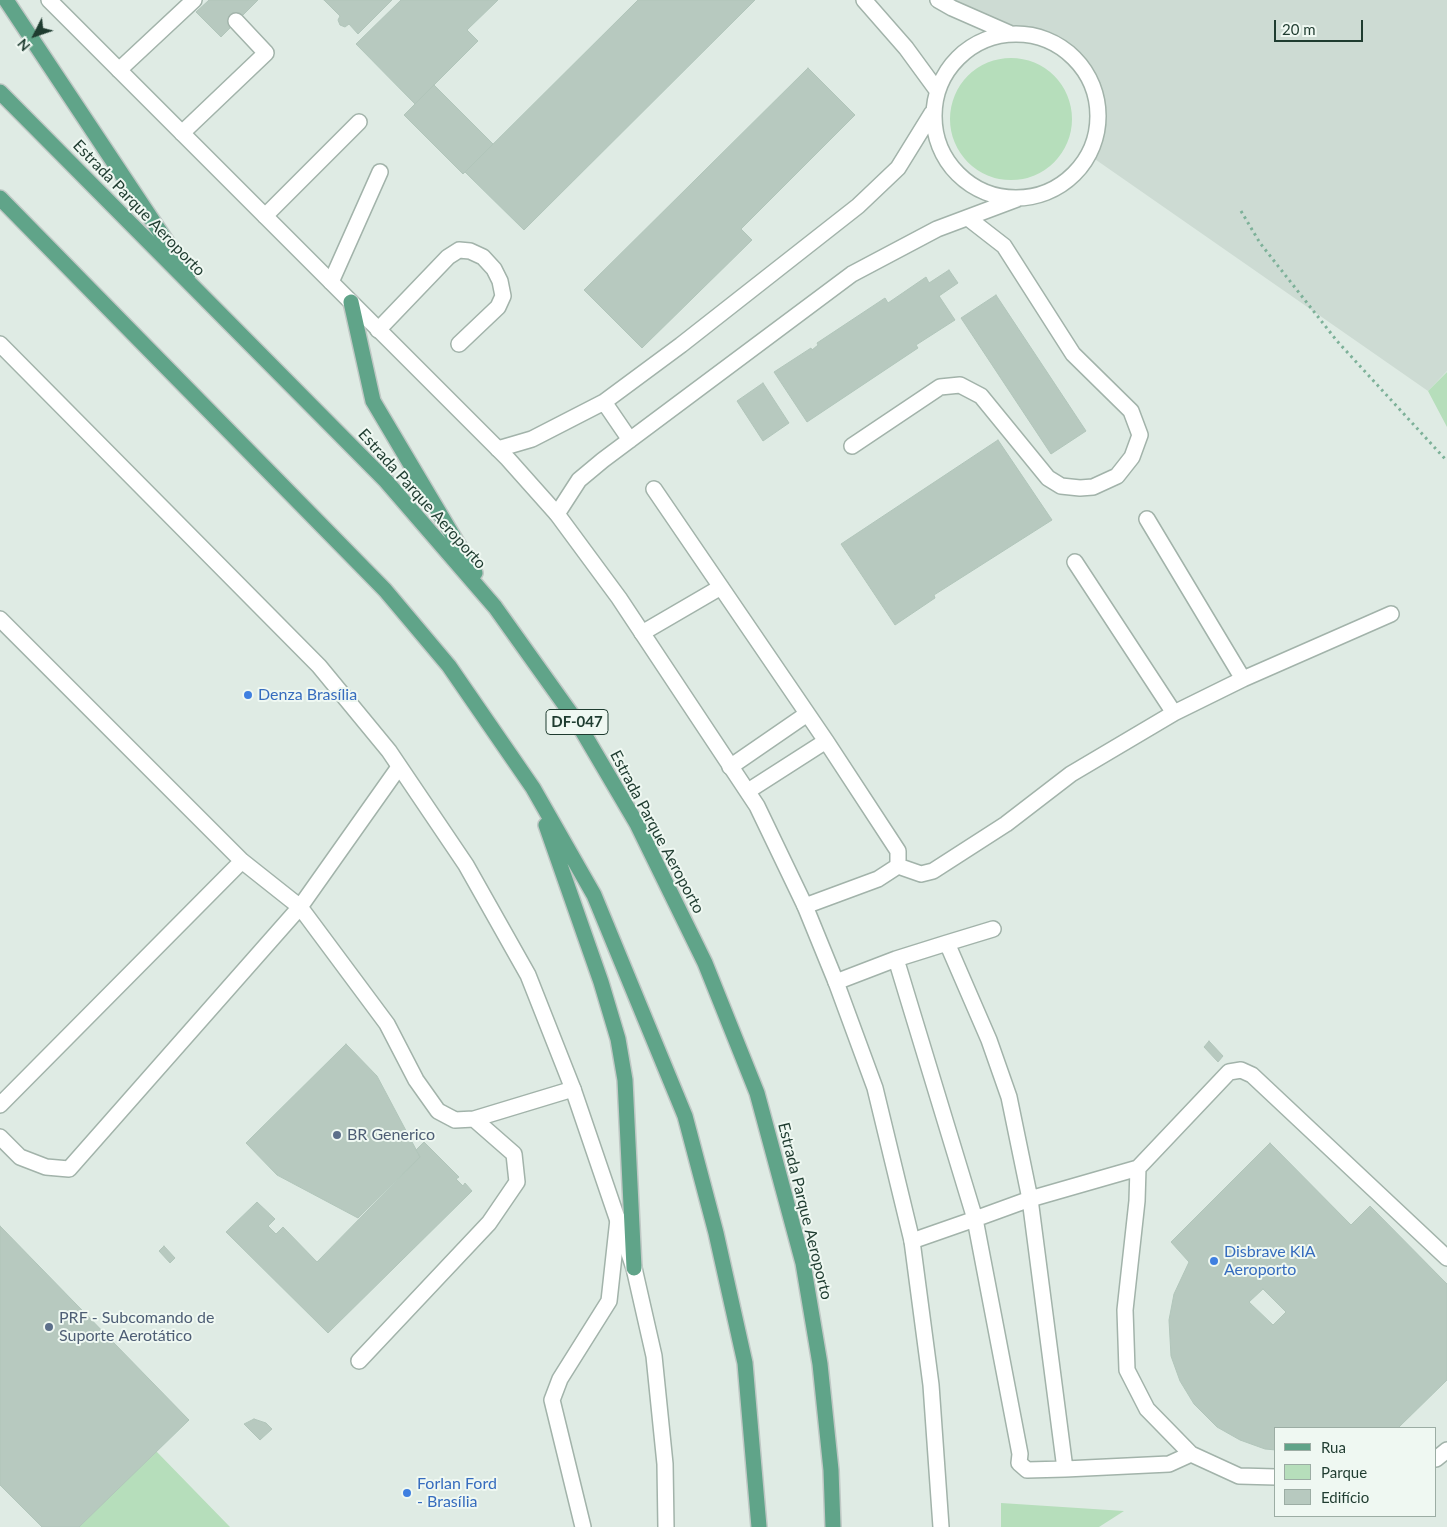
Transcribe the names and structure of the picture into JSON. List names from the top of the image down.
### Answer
{
  "streets": {
    "main road": ["Estrada Parque Aeroporto", "DF-047"]
  },
  "places": [
    "Denza Brasília",
    "BR Generico",
    "Disbrave KIA Aeroporto",
    "PRF - Subcomando de Suporte Aerotático",
    "Forlan Ford - Brasília"
  ],
  "legend": ["Rua", "Parque", "Edifício"],
  "scale_bar": "20 m",
  "north": "bottom left"
}
